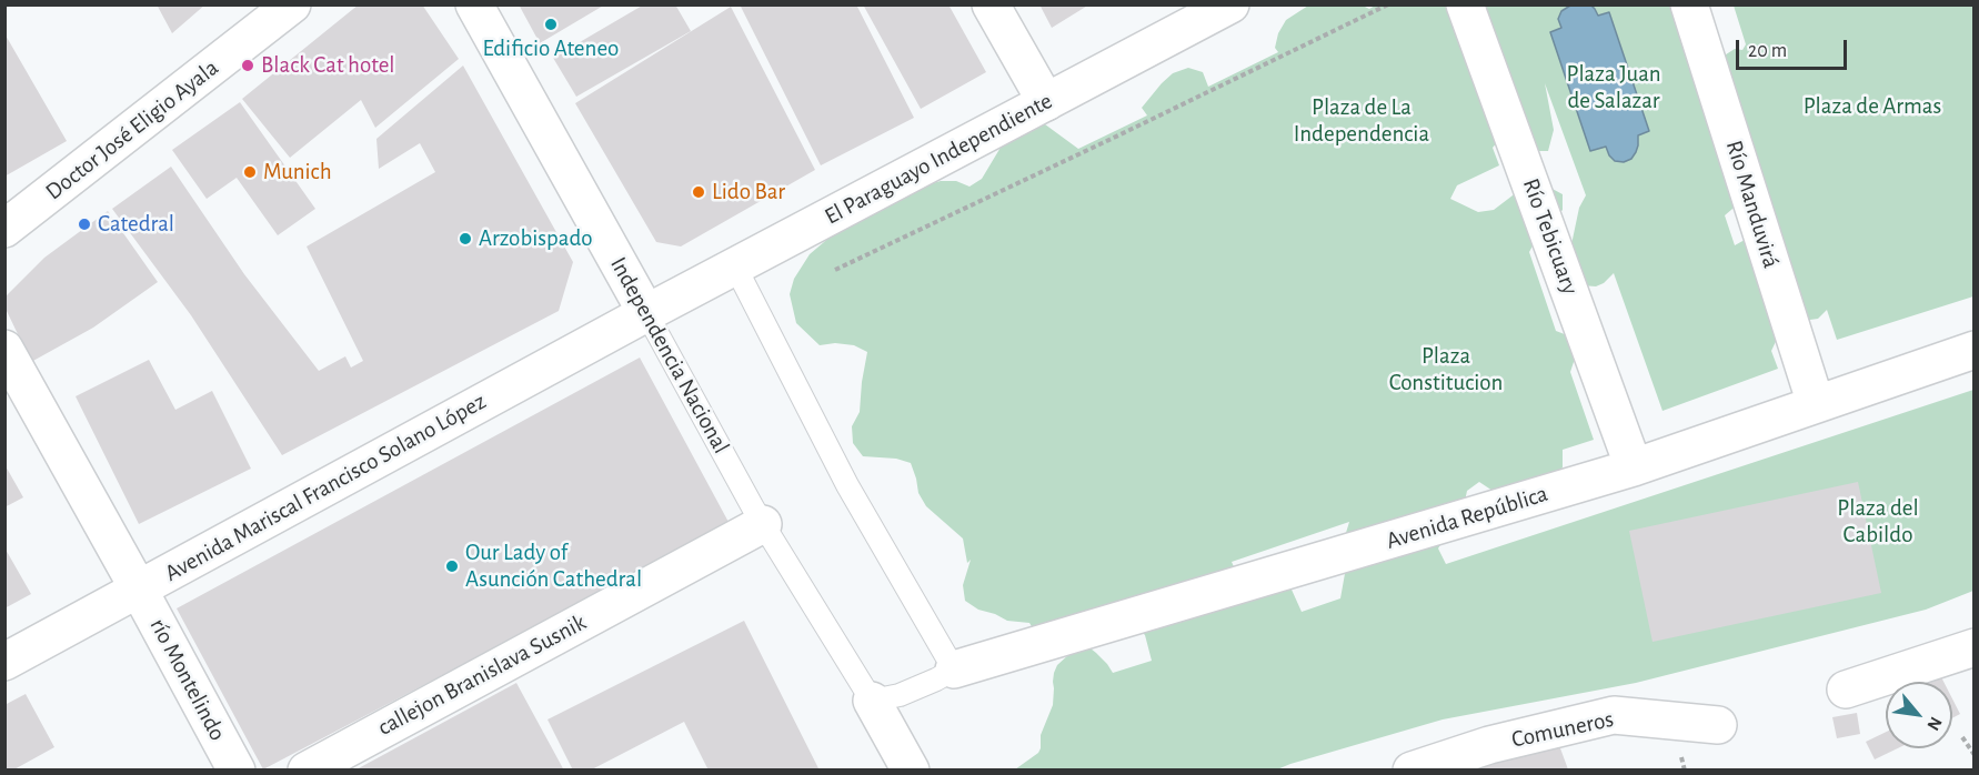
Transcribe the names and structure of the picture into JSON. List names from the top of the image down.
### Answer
{
  "streets": {
    "main road": [
      "Doctor José Eligio Ayala",
      "El Paraguayo Independiente",
      "Río Manduvirá",
      "Río Tebicuary",
      "Independencia Nacional",
      "Avenida Mariscal Francisco Solano López",
      "Avenida República",
      "callejon Branislava Susnik",
      "río Montelindo",
      "Comuneros"
    ]
  },
  "crossings": [
    ["El Paraguayo Independiente", "Independencia Nacional"],
    ["El Paraguayo Independiente", "Avenida Mariscal Francisco Solano López"],
    ["Río Manduvirá", "Avenida República"],
    ["Río Tebicuary", "Avenida República"],
    ["Independencia Nacional", "Avenida Mariscal Francisco Solano López"],
    ["Independencia Nacional", "callejon Branislava Susnik"],
    ["Avenida Mariscal Francisco Solano López", "río Montelindo"]
  ],
  "parks": [
    "Plaza Juan de Salazar",
    "Plaza de Armas",
    "Plaza de La Independencia",
    "Plaza Constitucion",
    "Plaza del Cabildo"
  ],
  "places": [
    "Edificio Ateneo",
    "Black Cat hotel",
    "Munich",
    "Lido Bar",
    "Catedral",
    "Arzobispado",
    "Our Lady of Asunción Cathedral"
  ],
  "scale_bar": "20 m",
  "north": "bottom right"
}
